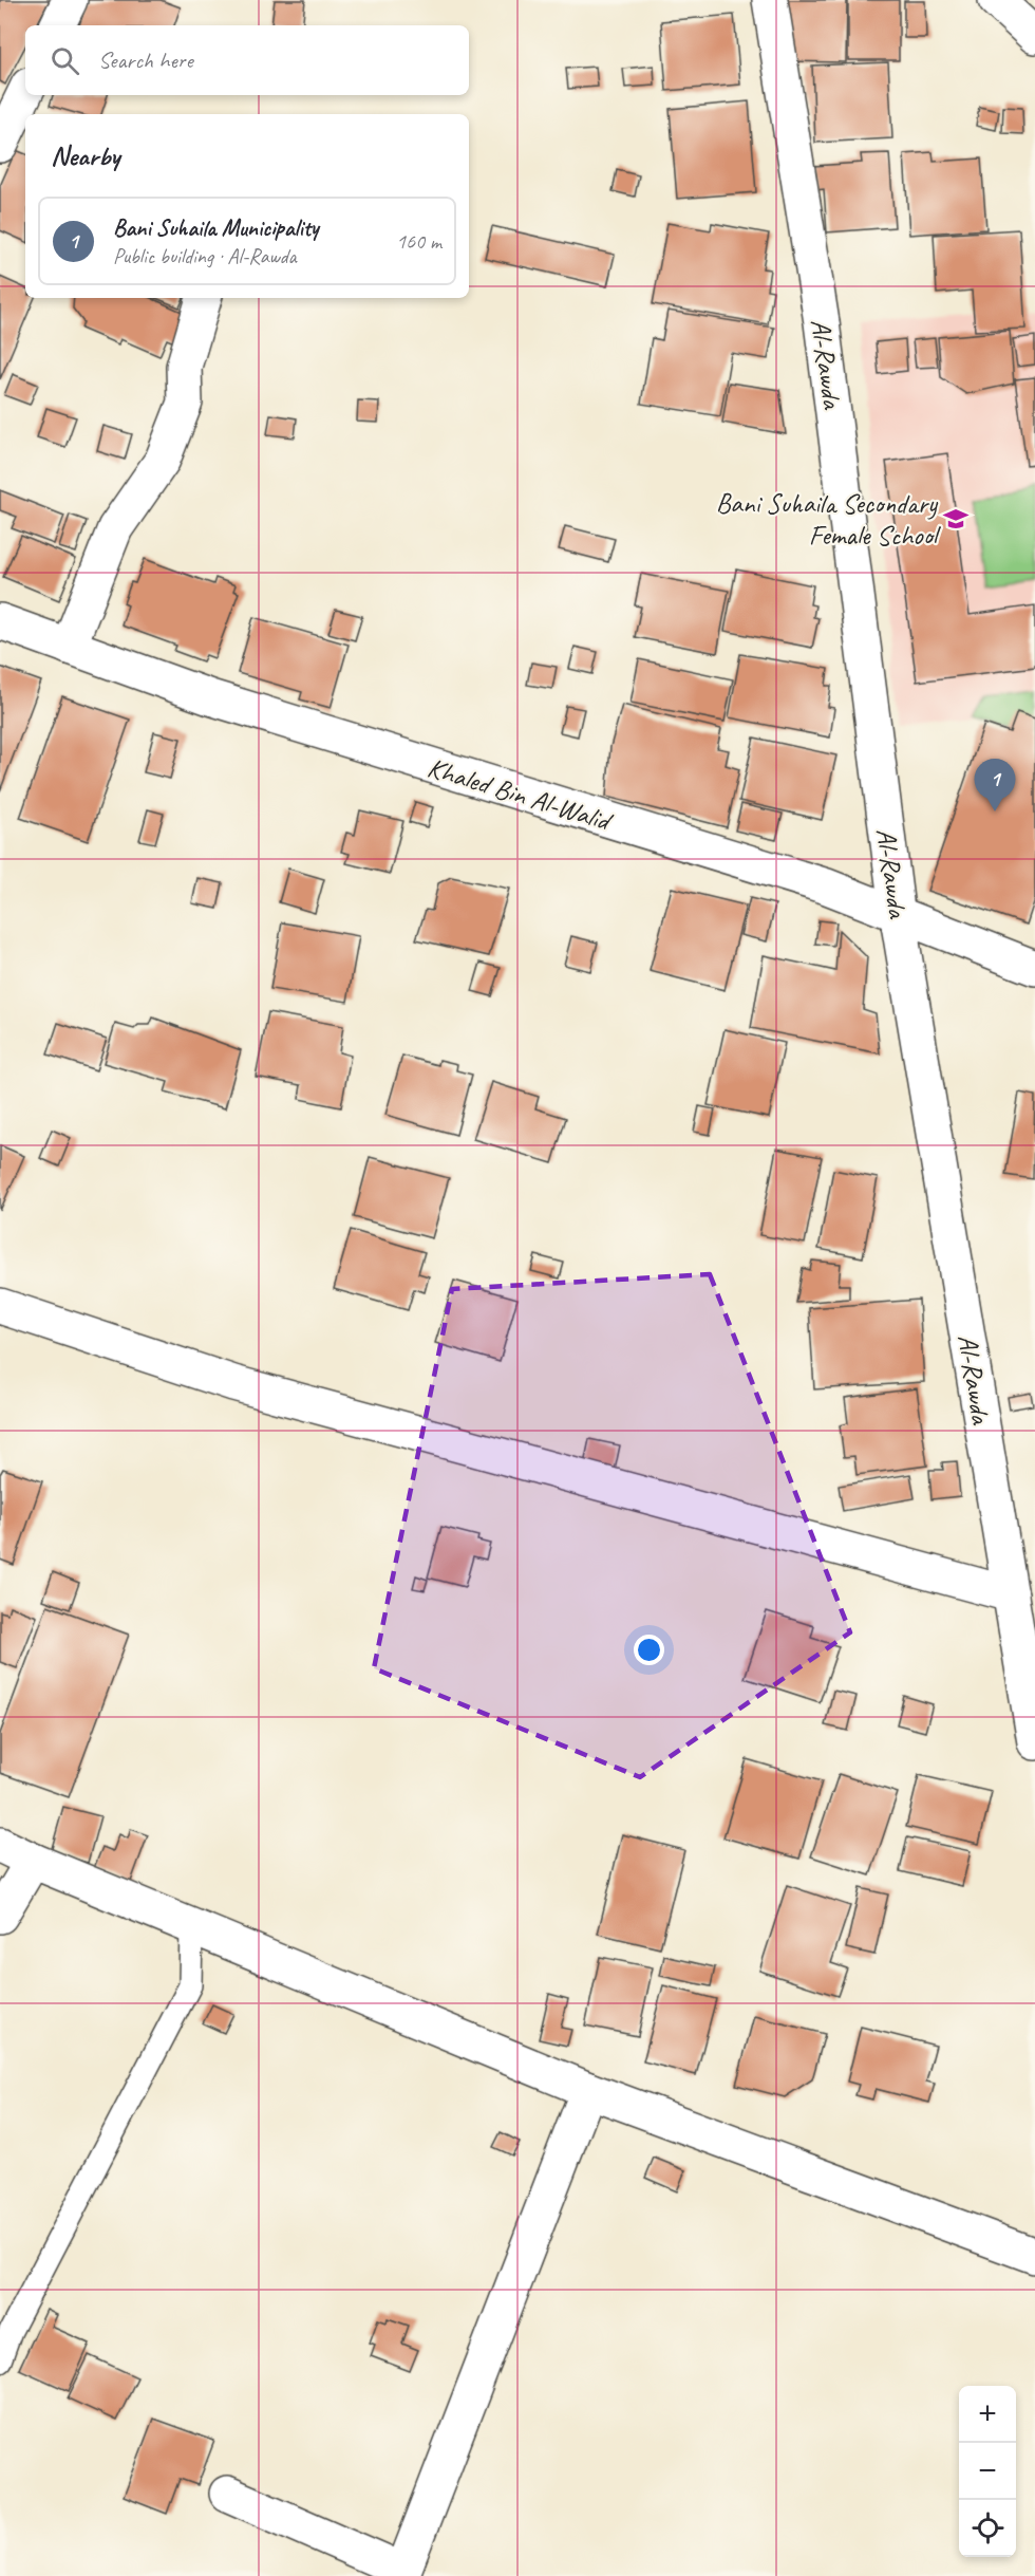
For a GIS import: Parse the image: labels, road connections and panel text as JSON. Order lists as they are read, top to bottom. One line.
{"streets":{"street":["Al-Rawda","Khaled Bin Al-Walid"]},"crossings":[["Al-Rawda","Khaled Bin Al-Walid"]],"places":{"school or university":["Bani Suhaila Secondary Female School"]},"page":{"search":"Search here","heading":"Nearby","list":[{"mark":"1","name":"Bani Suhaila Municipality","note":"Public building · Al-Rawda","value":"160 m"}],"pins":"1","map_buttons":["+","−"]}}
